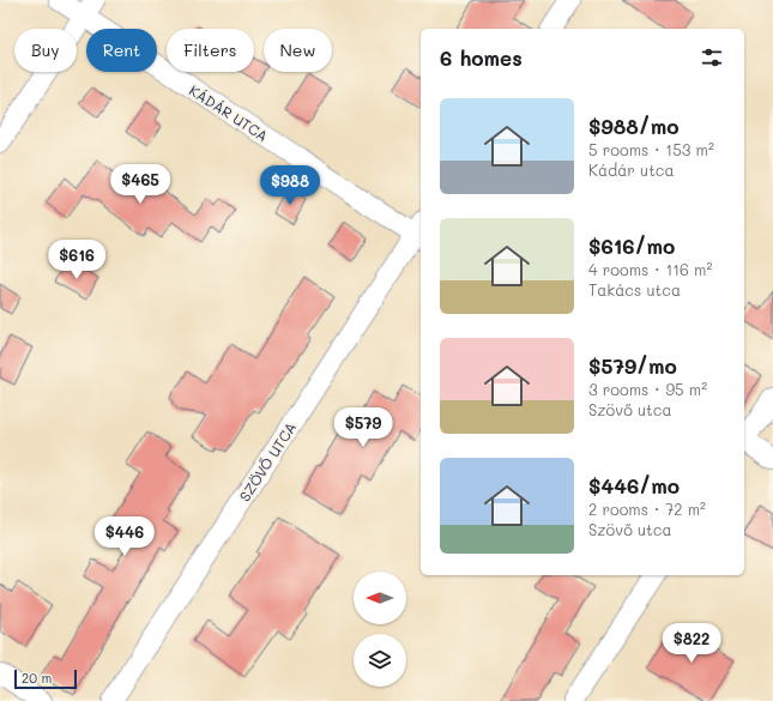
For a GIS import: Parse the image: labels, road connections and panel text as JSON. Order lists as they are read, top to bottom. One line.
{"streets":{"street":["KÁDÁR UTCA","SZÖVŐ UTCA"]},"crossings":[["KÁDÁR UTCA","SZÖVŐ UTCA"]],"scale_bar":"20 m","north":"left","page":{"chip":["Buy","Rent","Filters","New"],"heading":"6 homes","list":[{"name":"$988/mo","note":"5 rooms · 153 m² · Kádár utca"},{"name":"$616/mo","note":"4 rooms · 116 m² · Takács utca"},{"name":"$579/mo","note":"3 rooms · 95 m² · Szövő utca"},{"name":"$446/mo","note":"2 rooms · 72 m² · Szövő utca"}],"price":["$465","$988","$616","$579","$446","$822"],"scale":"20 m"}}
